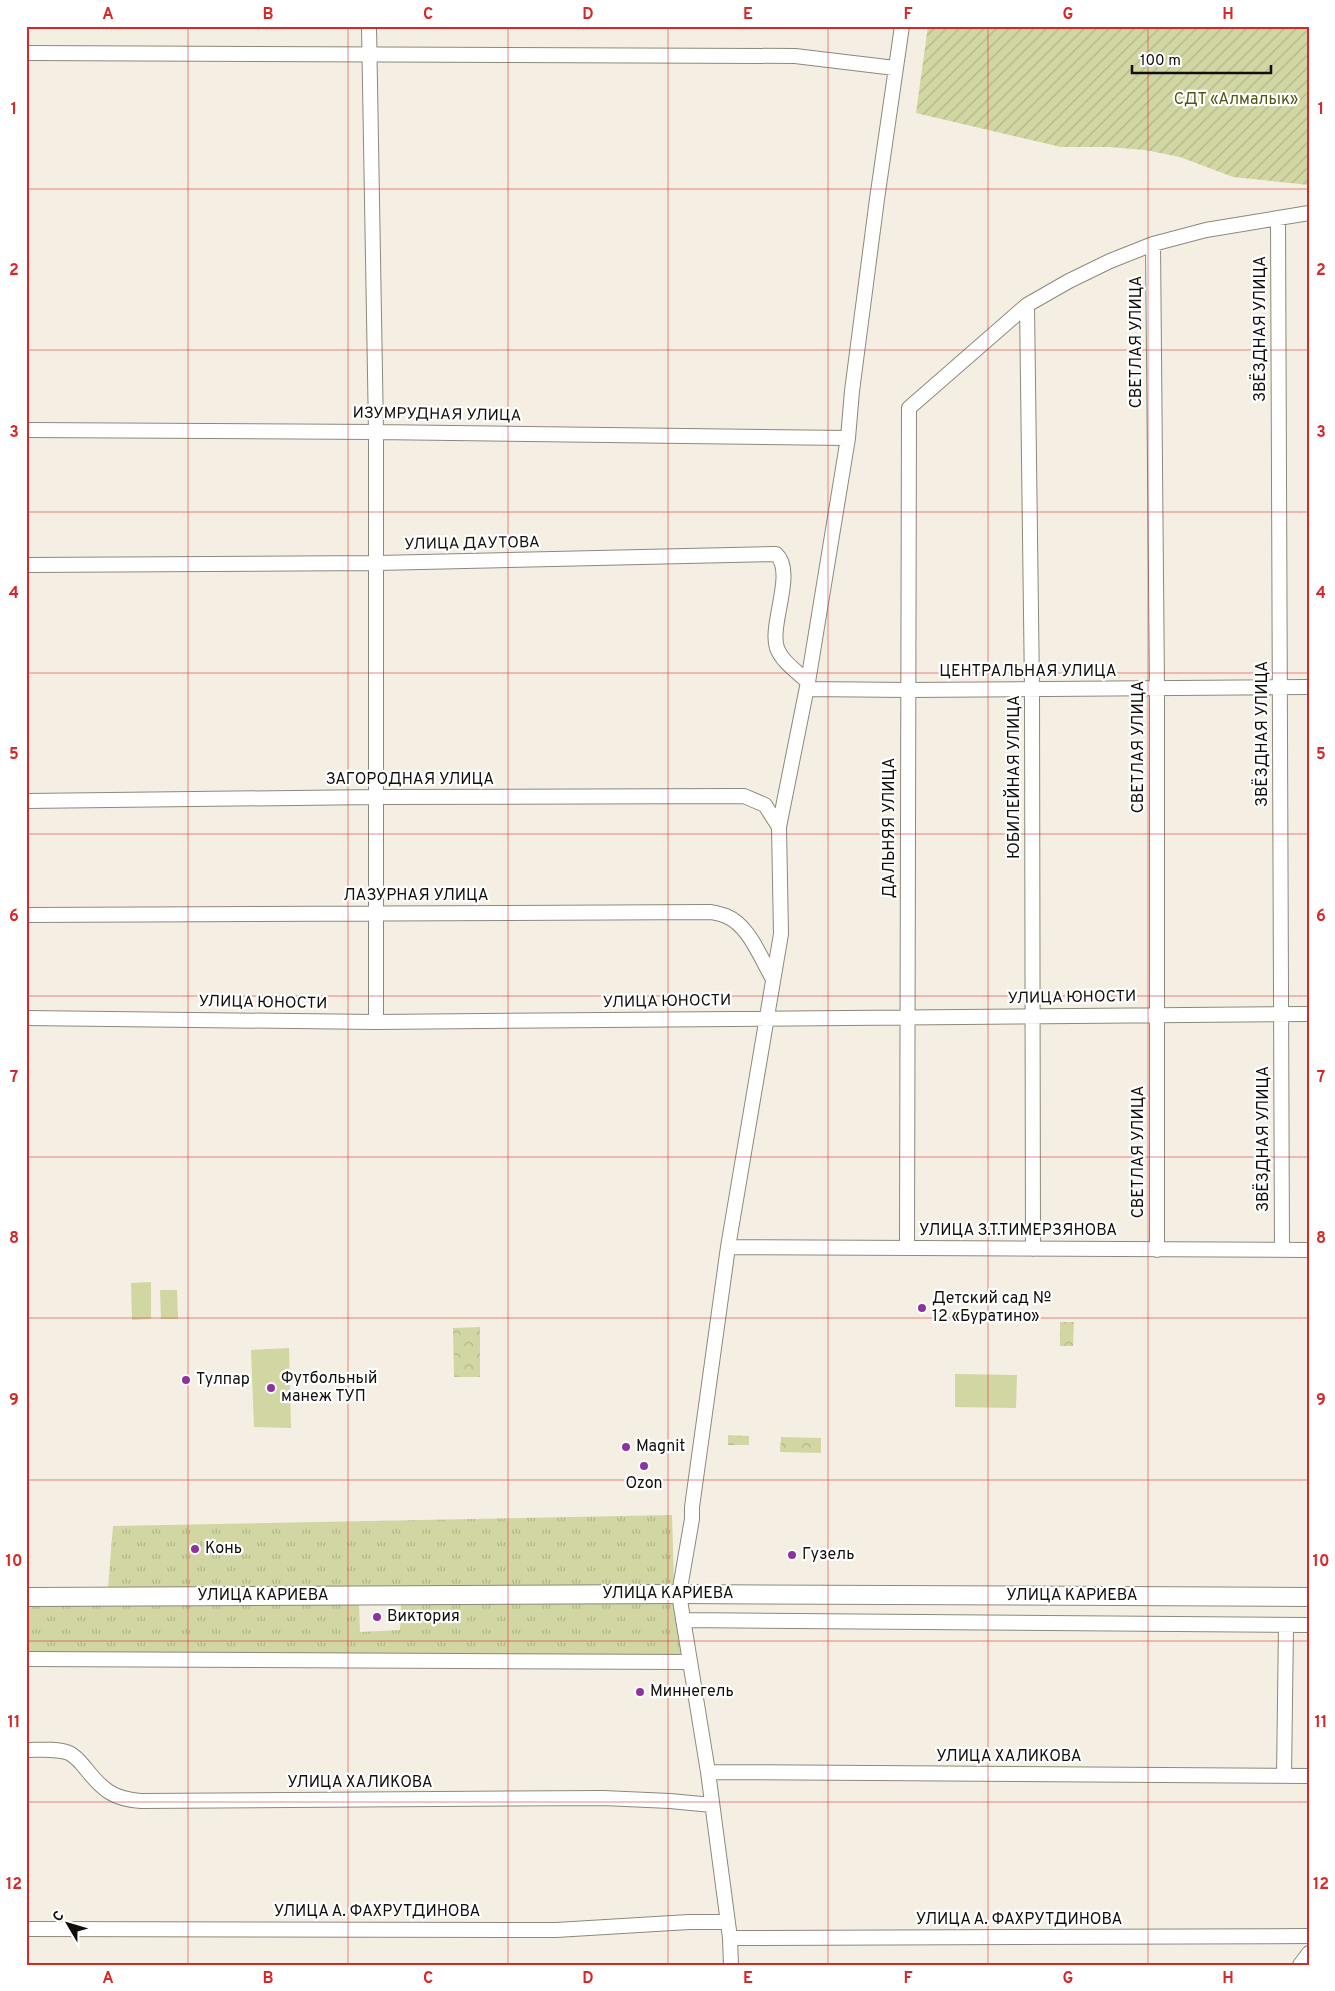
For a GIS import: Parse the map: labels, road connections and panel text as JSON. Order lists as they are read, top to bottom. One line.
{"streets":{"main road":["УЛИЦА КАРИЕВА"],"street":["ЗВЁЗДНАЯ УЛИЦА","СВЕТЛАЯ УЛИЦА","ИЗУМРУДНАЯ УЛИЦА","УЛИЦА ДАУТОВА","ЦЕНТРАЛЬНАЯ УЛИЦА","ЮБИЛЕЙНАЯ УЛИЦА","ЗАГОРОДНАЯ УЛИЦА","ДАЛЬНЯЯ УЛИЦА","ЛАЗУРНАЯ УЛИЦА","УЛИЦА ЮНОСТИ","УЛИЦА З.Т.ТИМЕРЗЯНОВА","УЛИЦА ХАЛИКОВА","УЛИЦА А. ФАХРУТДИНОВА"]},"crossings":[["ЗВЁЗДНАЯ УЛИЦА","ЦЕНТРАЛЬНАЯ УЛИЦА"],["ЗВЁЗДНАЯ УЛИЦА","УЛИЦА ЮНОСТИ"],["ЗВЁЗДНАЯ УЛИЦА","УЛИЦА З.Т.ТИМЕРЗЯНОВА"],["СВЕТЛАЯ УЛИЦА","ЦЕНТРАЛЬНАЯ УЛИЦА"],["СВЕТЛАЯ УЛИЦА","УЛИЦА ЮНОСТИ"],["СВЕТЛАЯ УЛИЦА","УЛИЦА З.Т.ТИМЕРЗЯНОВА"],["УЛИЦА ДАУТОВА","ЦЕНТРАЛЬНАЯ УЛИЦА"],["ЦЕНТРАЛЬНАЯ УЛИЦА","ЮБИЛЕЙНАЯ УЛИЦА"],["ЦЕНТРАЛЬНАЯ УЛИЦА","ДАЛЬНЯЯ УЛИЦА"],["ЮБИЛЕЙНАЯ УЛИЦА","ДАЛЬНЯЯ УЛИЦА"],["ЮБИЛЕЙНАЯ УЛИЦА","УЛИЦА ЮНОСТИ"],["ЮБИЛЕЙНАЯ УЛИЦА","УЛИЦА З.Т.ТИМЕРЗЯНОВА"],["ДАЛЬНЯЯ УЛИЦА","УЛИЦА ЮНОСТИ"],["ДАЛЬНЯЯ УЛИЦА","УЛИЦА З.Т.ТИМЕРЗЯНОВА"]],"parks":["СДТ «Алмалык»"],"places":["Детский сад № 12 «Буратино»","Тулпар","Футбольный манеж ТУП","Magnit","Ozon","Конь","Гузель","Виктория","Миннегель"],"scale_bar":"100 m","north":"top left","grid":{"columns":["A","B","C","D","E","F","G","H"],"rows":["1","2","3","4","5","6","7","8","9","10","11","12"]}}
